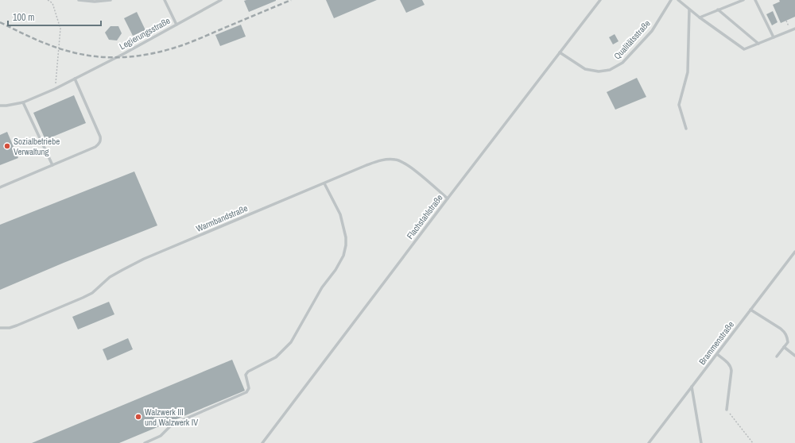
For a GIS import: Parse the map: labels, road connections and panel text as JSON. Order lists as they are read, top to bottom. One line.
{"streets":{"lane":["Legierungsstraße","Qualitätsstraße","Flachstahlstraße","Warmbandstraße","Brammenstraße"]},"crossings":[["Qualitätsstraße","Flachstahlstraße"],["Flachstahlstraße","Warmbandstraße"]],"places":["Sozialbetriebe Verwaltung","Walzwerk III und Walzwerk IV"],"scale_bar":"100 m"}
